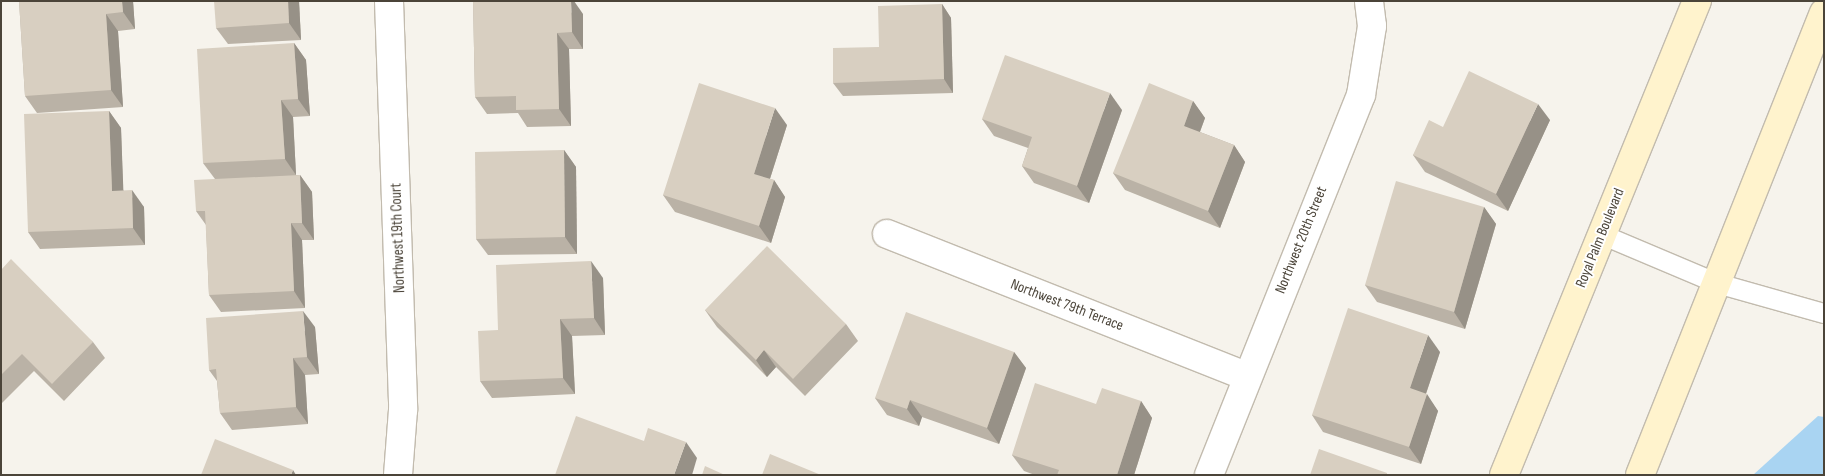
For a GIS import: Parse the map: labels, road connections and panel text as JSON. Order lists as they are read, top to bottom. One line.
{"streets":{"main road":["Royal Palm Boulevard"],"street":["Northwest 19th Court","Northwest 20th Street","Northwest 79th Terrace"]},"crossings":[["Northwest 20th Street","Northwest 79th Terrace"]]}
